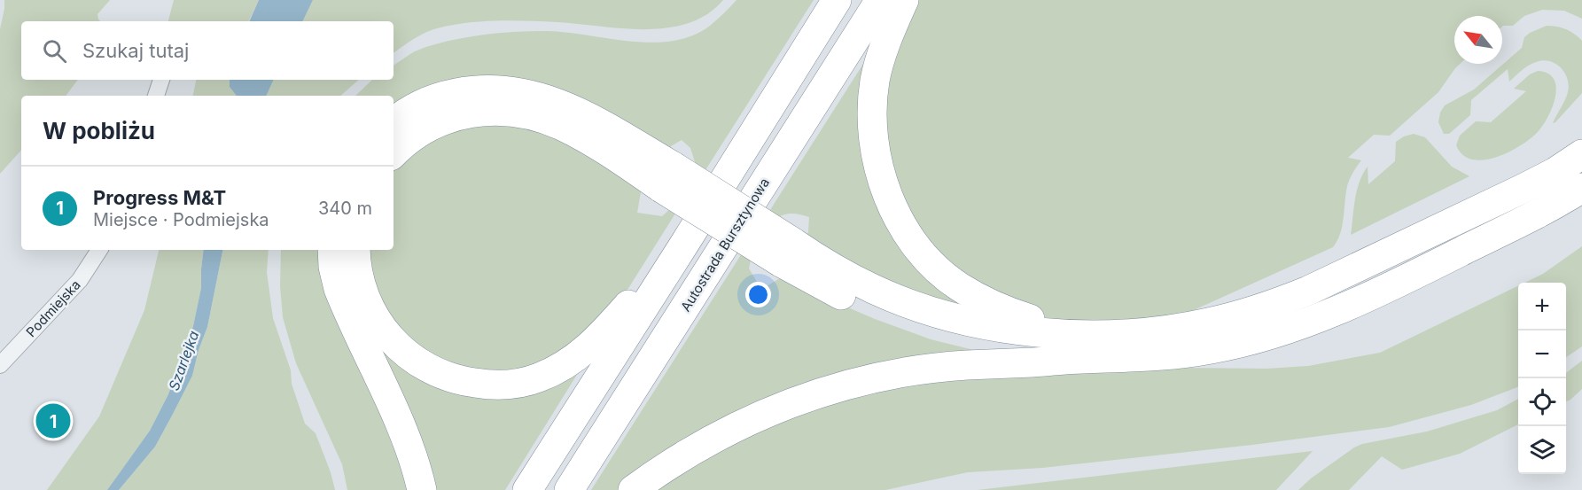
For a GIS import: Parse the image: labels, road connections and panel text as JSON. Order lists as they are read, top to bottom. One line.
{"streets":{"highway":["Autostrada Bursztynowa"],"street":["Podmiejska"]},"water":["Szarlejka"],"north":"top left","page":{"search":"Szukaj tutaj","heading":"W pobliżu","list":[{"mark":"1","name":"Progress M&T","note":"Miejsce · Podmiejska","value":"340 m"}],"map_buttons":["+","−"],"pins":"1"}}
